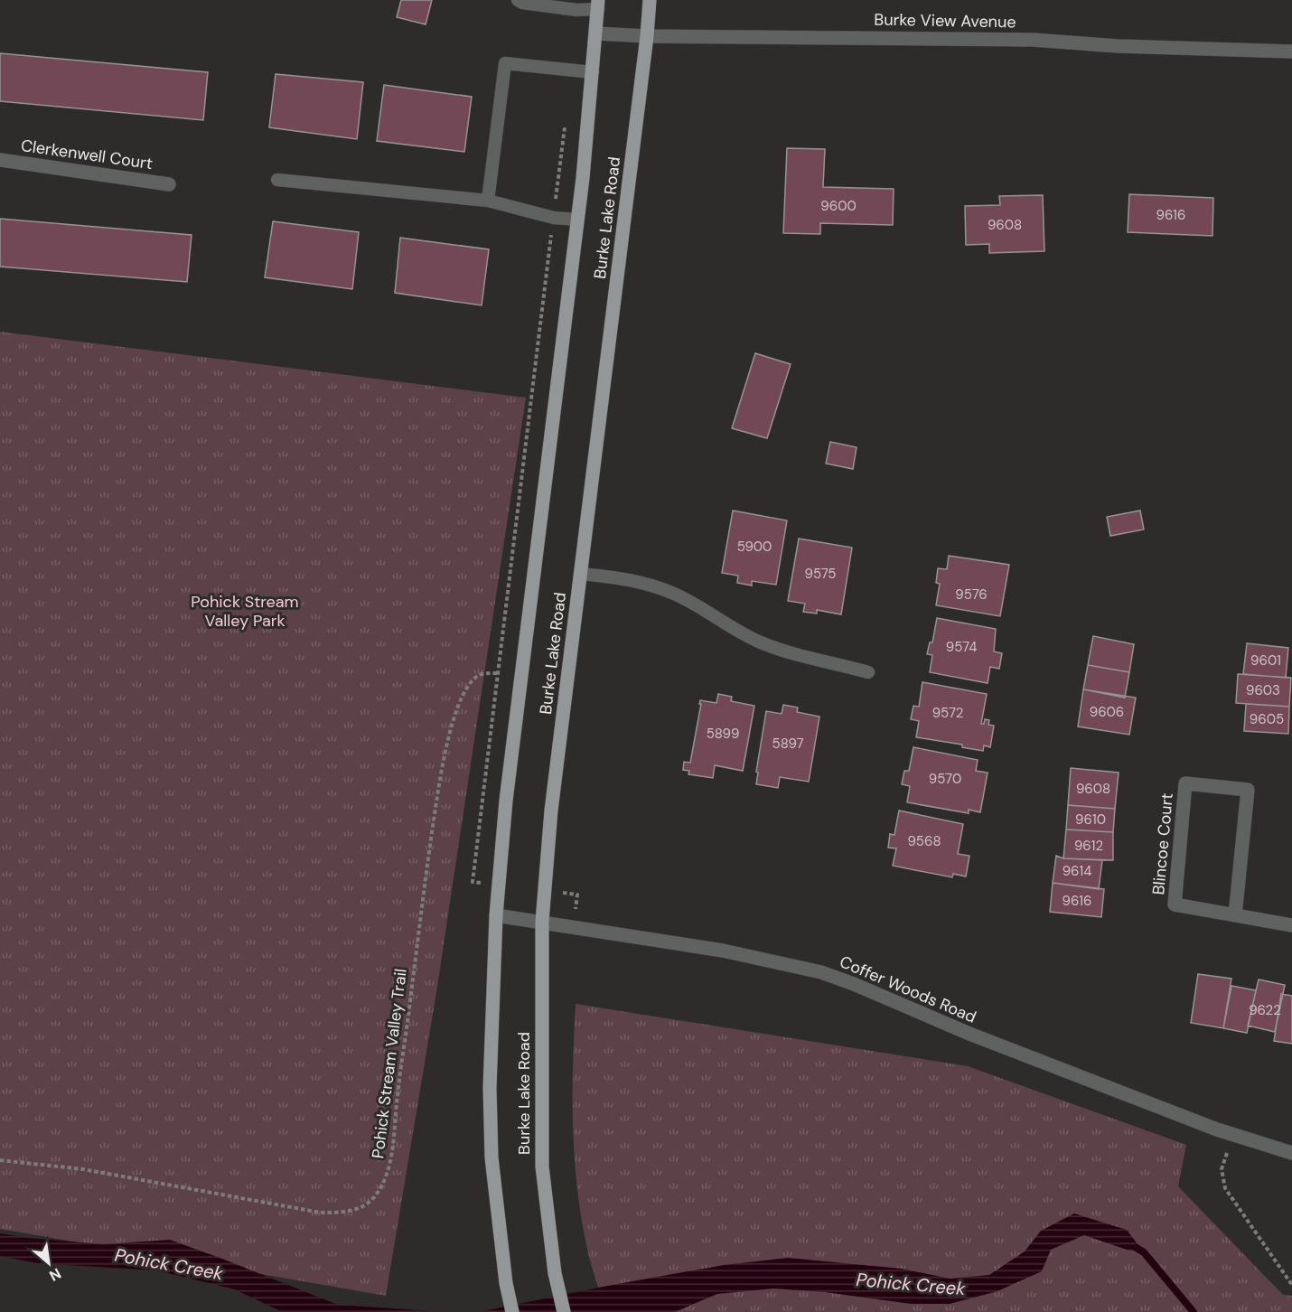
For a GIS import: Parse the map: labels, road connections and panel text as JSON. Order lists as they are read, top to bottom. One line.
{"streets":{"main road":["Burke Lake Road"],"street":["Burke View Avenue","Clerkenwell Court","Blincoe Court","Coffer Woods Road"],"path":["Pohick Stream Valley Trail"]},"crossings":[["Burke View Avenue","Burke Lake Road"],["Burke Lake Road","Coffer Woods Road"]],"water":["Pohick Creek"],"parks":["Pohick Stream Valley Park"],"house_numbers":["9600","9616","9608","5900","9575","9576","9574","9601","9603","9606","9572","9605","5899","5897","9570","9608","9610","9568","9612","9614","9616","9622"],"north":"bottom right"}
